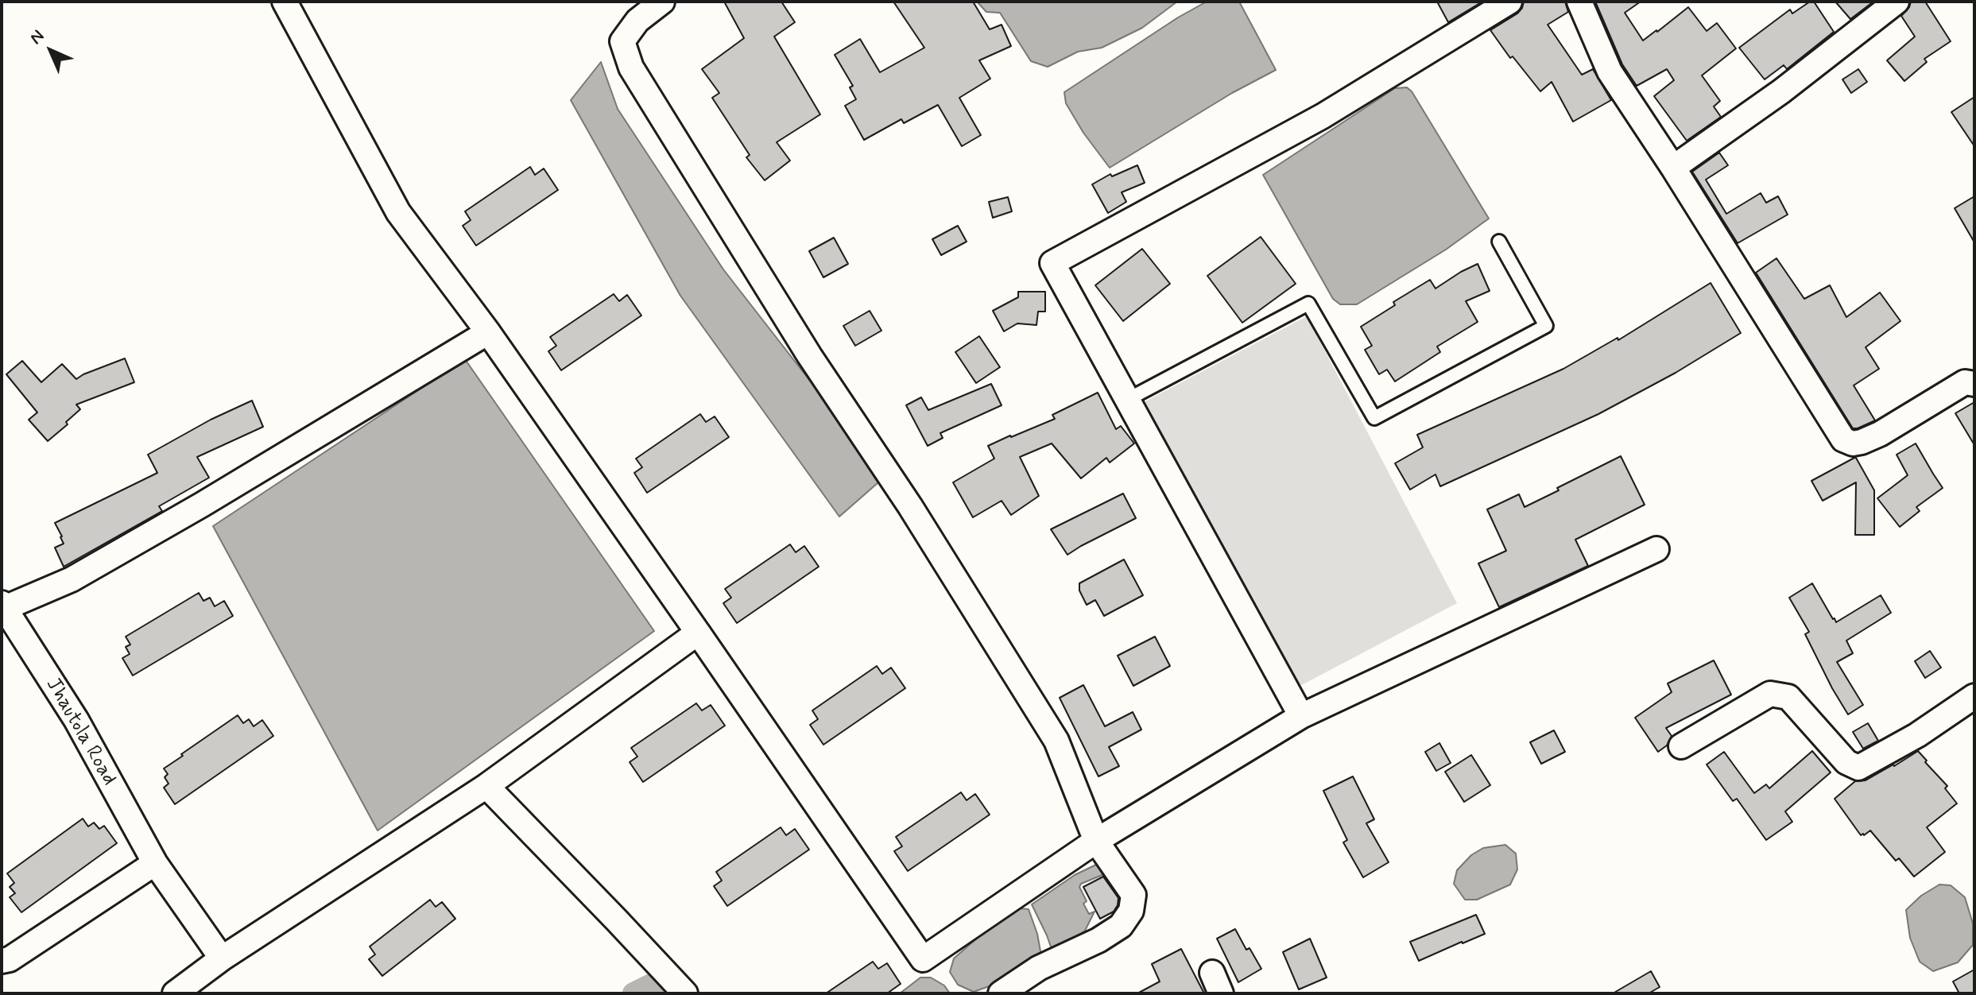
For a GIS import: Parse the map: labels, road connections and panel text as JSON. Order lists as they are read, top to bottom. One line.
{"streets":{"street":["Jhautola Road"]},"north":"top left"}
